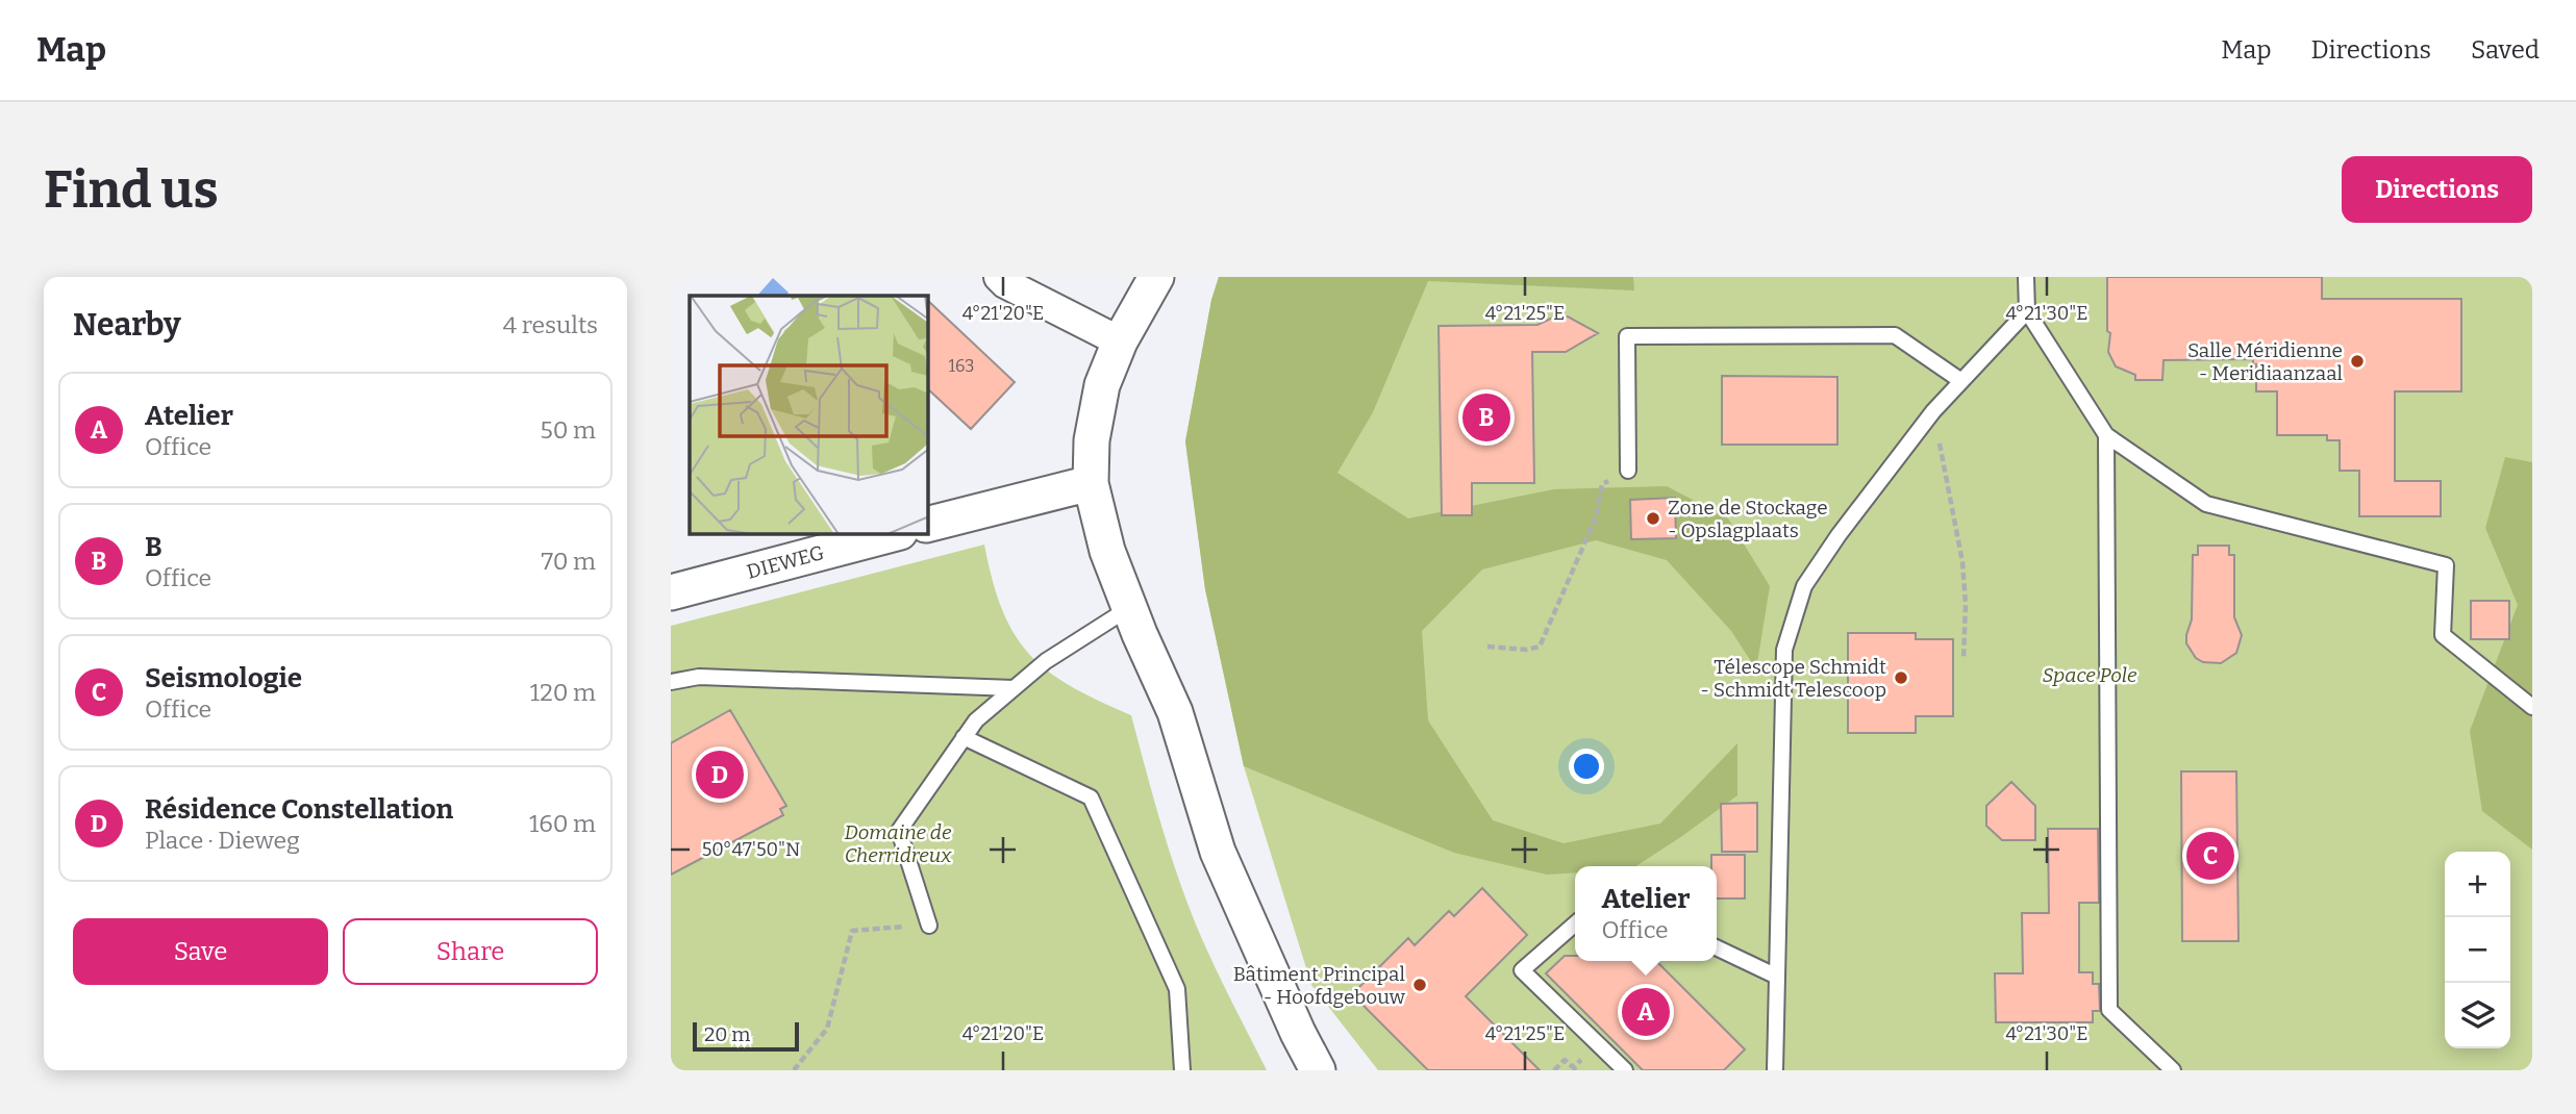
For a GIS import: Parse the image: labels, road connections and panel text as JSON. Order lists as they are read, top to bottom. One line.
{"streets":{"street":["DIEWEG"]},"parks":["Space Pole","Domaine de Cherridreux"],"places":["Salle Méridienne - Meridiaanzaal","Zone de Stockage - Opslagplaats","Télescope Schmidt - Schmidt Telescoop","Bâtiment Principal - Hoofdgebouw"],"house_numbers":["163"],"scale_bar":"20 m","page":{"header":"Map","nav":["Map","Directions","Saved"],"buttons":["Directions",["Save","Share"]],"title":"Find us","heading":["Nearby","4 results"],"list":[{"mark":"A","name":"Atelier","note":"Office","value":"50 m"},{"mark":"B","name":"B","note":"Office","value":"70 m"},{"mark":"C","name":"Seismologie","note":"Office","value":"120 m"},{"mark":"D","name":"Résidence Constellation","note":"Place · Dieweg","value":"160 m"}],"pins":["B","D","C","A"],"map_buttons":["+","−"],"popup":["Atelier","Office"],"scale":"20 m"},"coordinates":["4°21'20\"E","4°21'25\"E","4°21'30\"E","50°47'50\"N"]}
